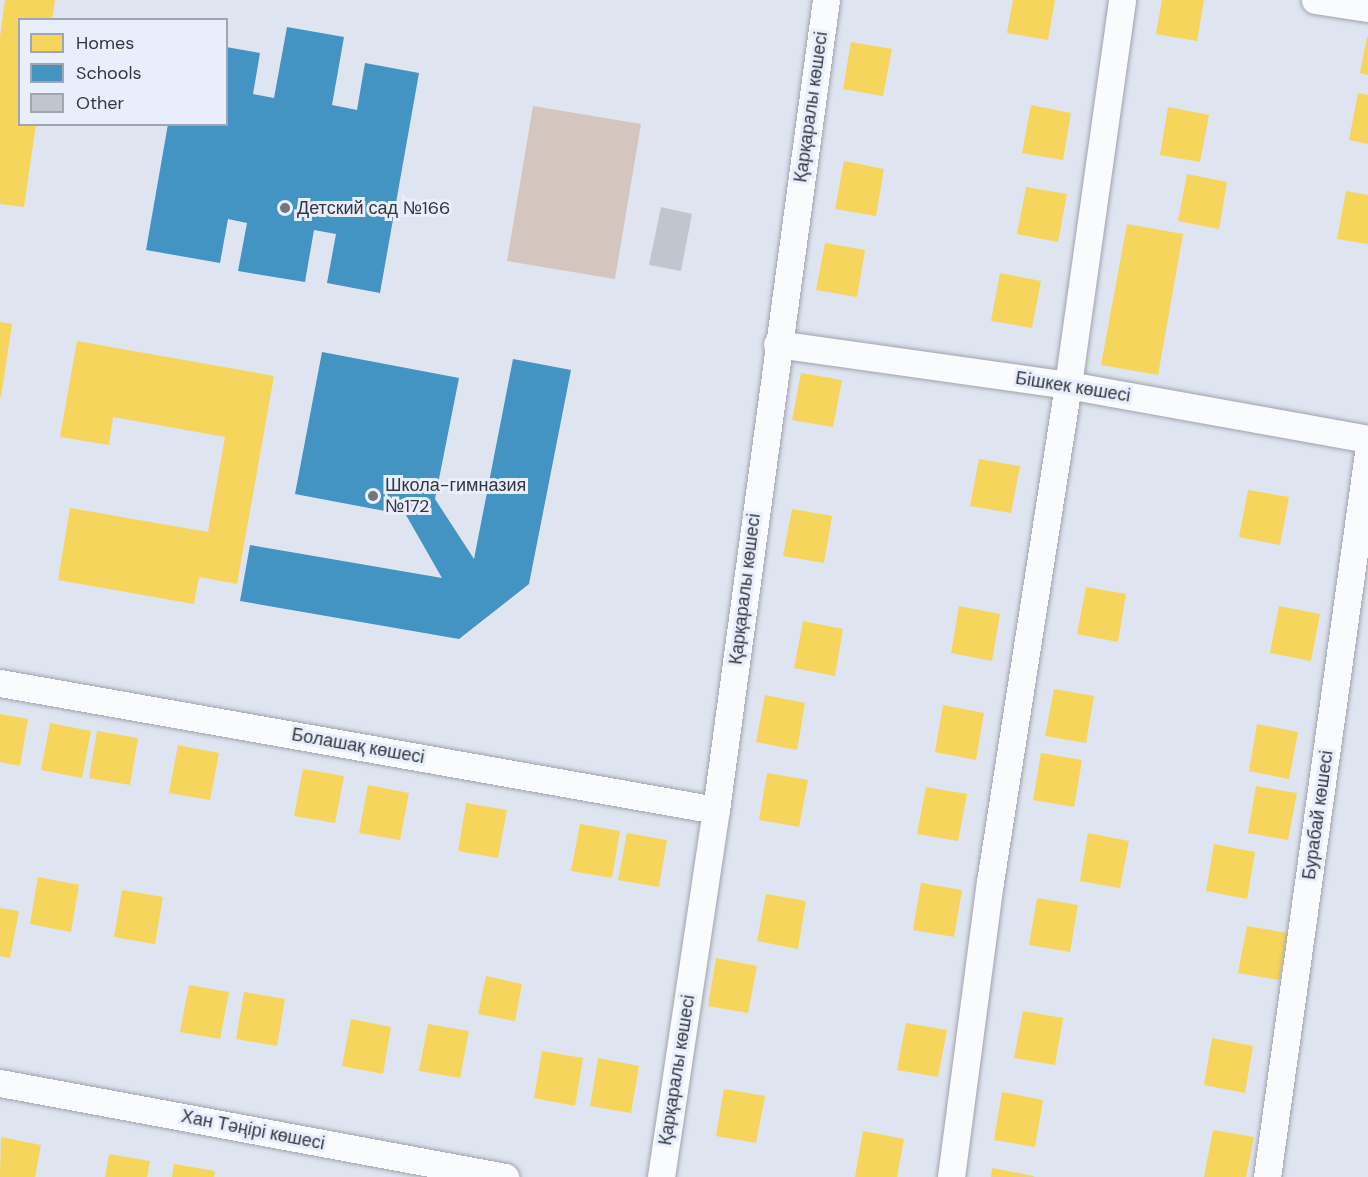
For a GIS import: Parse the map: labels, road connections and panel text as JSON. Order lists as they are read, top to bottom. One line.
{"streets":{"street":["Қарқаралы көшесі","Бішкек көшесі","Болашақ көшесі","Бурабай көшесі","Хан Тәңірі көшесі"]},"crossings":[["Қарқаралы көшесі","Бішкек көшесі"],["Қарқаралы көшесі","Болашақ көшесі"]],"places":["Детский сад №166","Школа-гимназия №172"],"legend":["Homes","Schools","Other"]}
